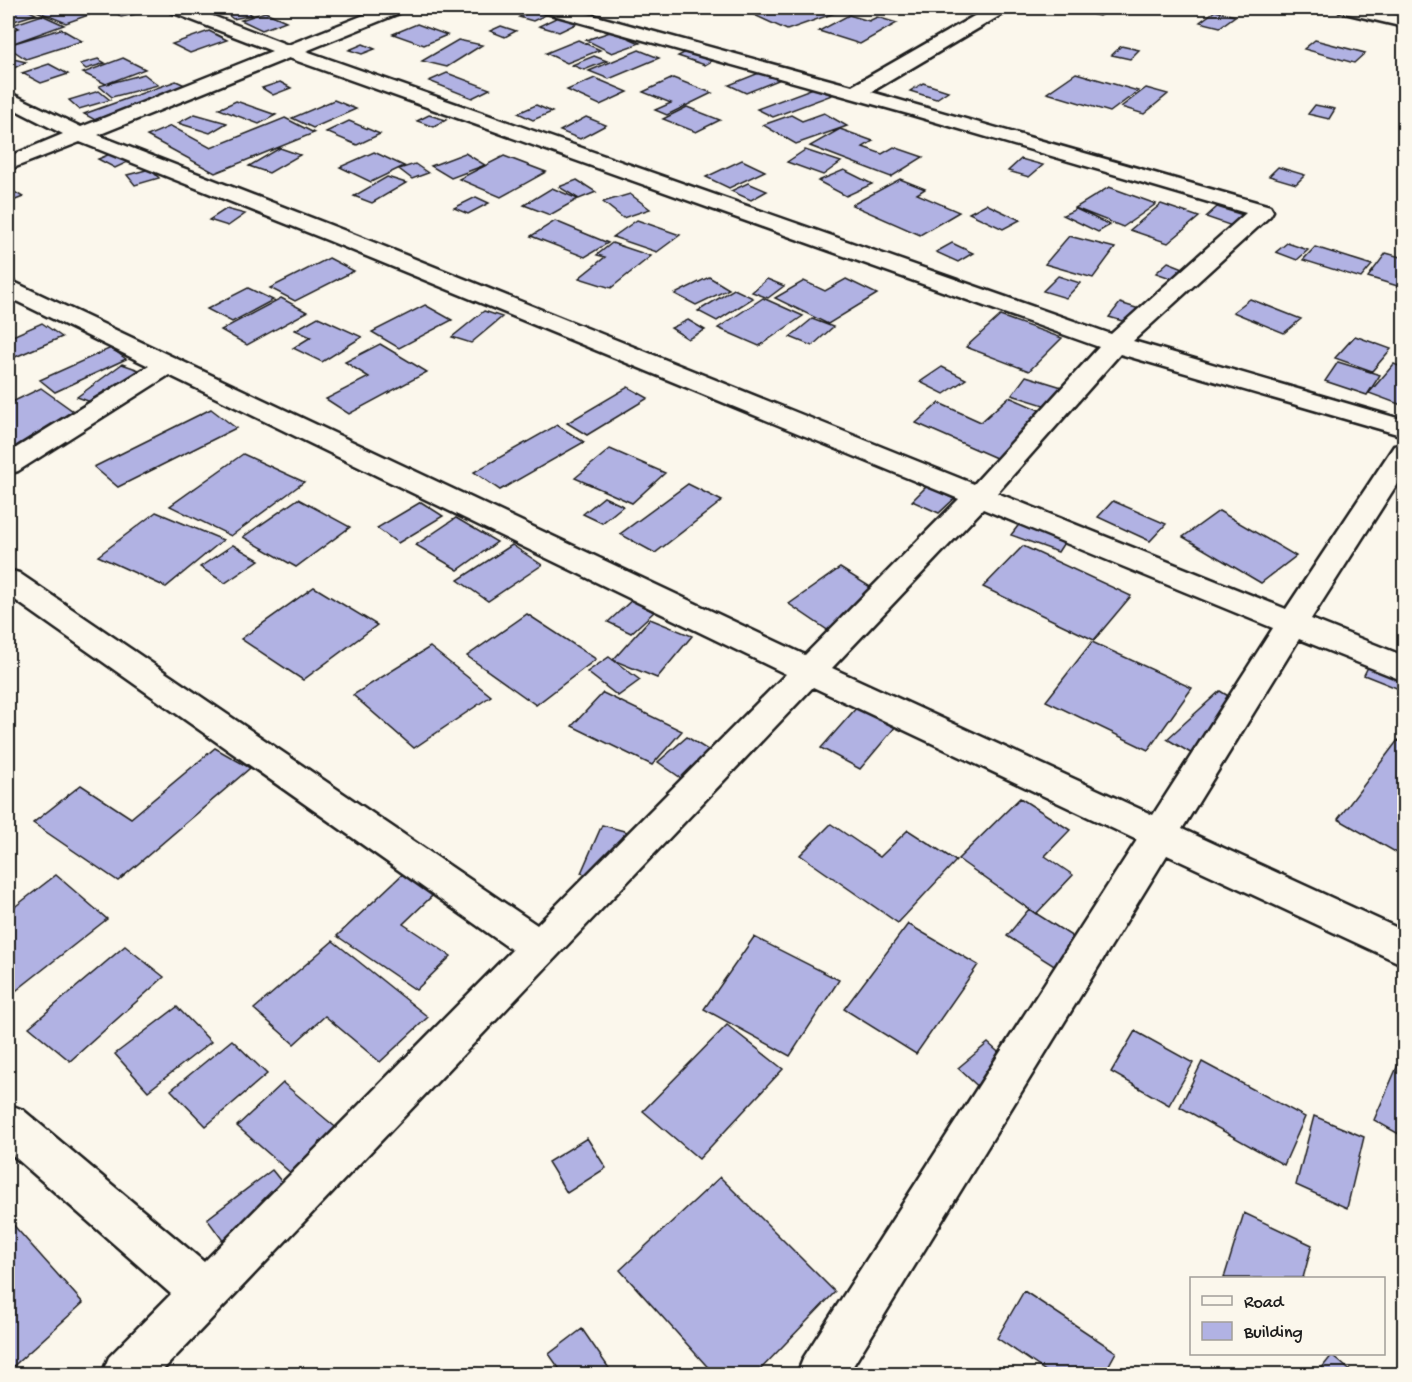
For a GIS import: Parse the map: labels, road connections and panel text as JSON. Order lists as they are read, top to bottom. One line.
{"legend":["Road","Building"]}
